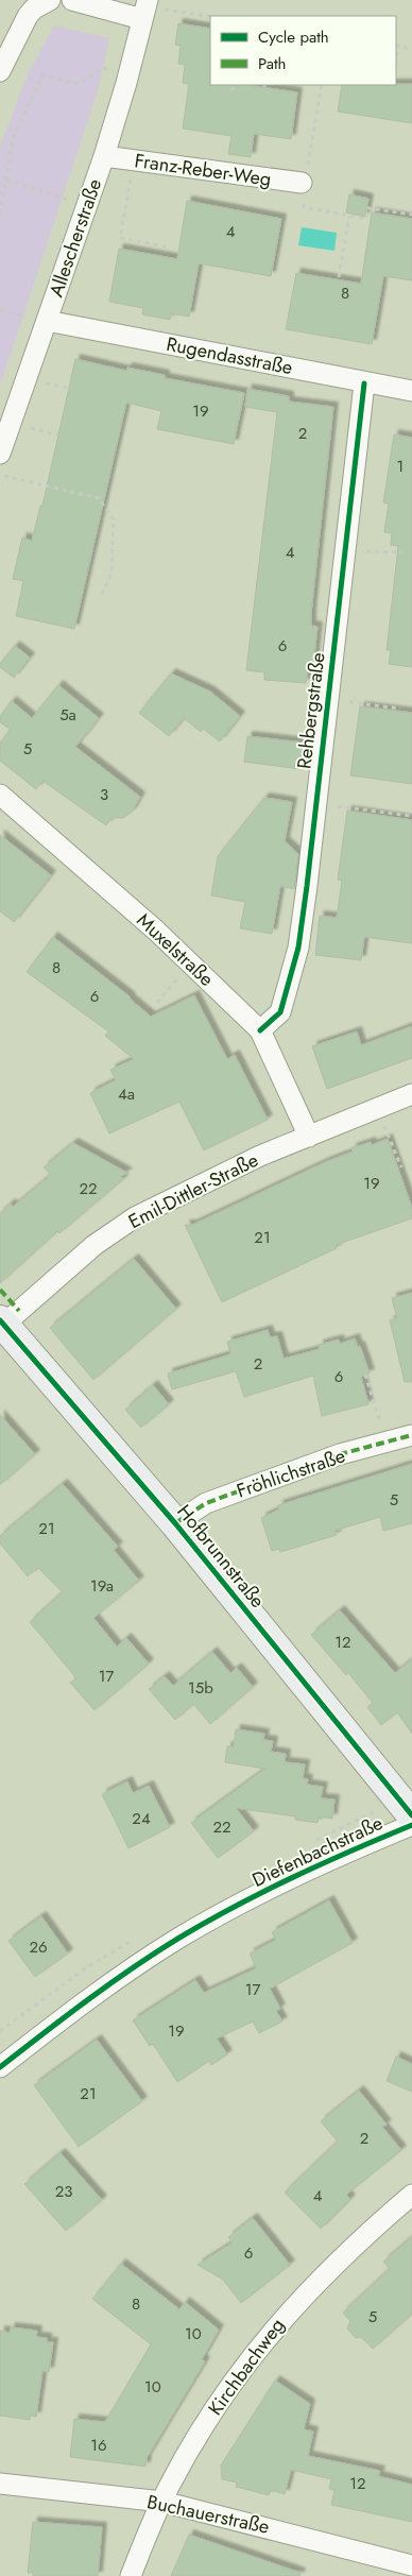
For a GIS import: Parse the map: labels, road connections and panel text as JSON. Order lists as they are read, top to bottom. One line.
{"streets":{"street":["Franz-Reber-Weg","Allescherstraße","Rugendasstraße","Rehbergstraße","Muxelstraße","Emil-Dittler-Straße","Fröhlichstraße","Hofbrunnstraße","Diefenbachstraße","Kirchbachweg","Buchauerstraße"]},"crossings":[["Franz-Reber-Weg","Allescherstraße"],["Allescherstraße","Rugendasstraße"],["Rugendasstraße","Rehbergstraße"],["Rehbergstraße","Muxelstraße"],["Muxelstraße","Emil-Dittler-Straße"],["Emil-Dittler-Straße","Hofbrunnstraße"],["Fröhlichstraße","Hofbrunnstraße"],["Kirchbachweg","Buchauerstraße"]],"house_numbers":["4","8","19","2","1","4","6","5a","5","3","8","6","4a","19","22","21","2","6","5","21","19a","12","17","15b","24","22","26","17","19","21","2","23","4","6","8","5","10","10","16","12"],"legend":["Cycle path","Path"]}
